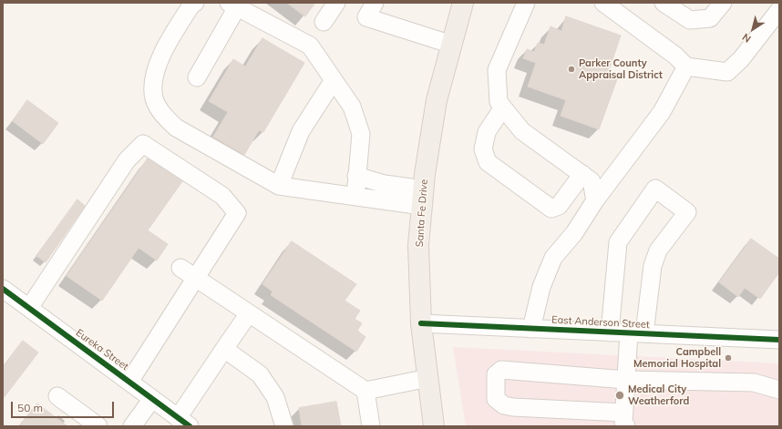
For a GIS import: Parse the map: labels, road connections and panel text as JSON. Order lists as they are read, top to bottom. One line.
{"streets":{"main road":["Santa Fe Drive"],"street":["East Anderson Street","Eureka Street"]},"crossings":[["Santa Fe Drive","East Anderson Street"]],"places":["Parker County Appraisal District","Campbell Memorial Hospital","Medical City Weatherford"],"scale_bar":"50 m","north":"bottom left"}
